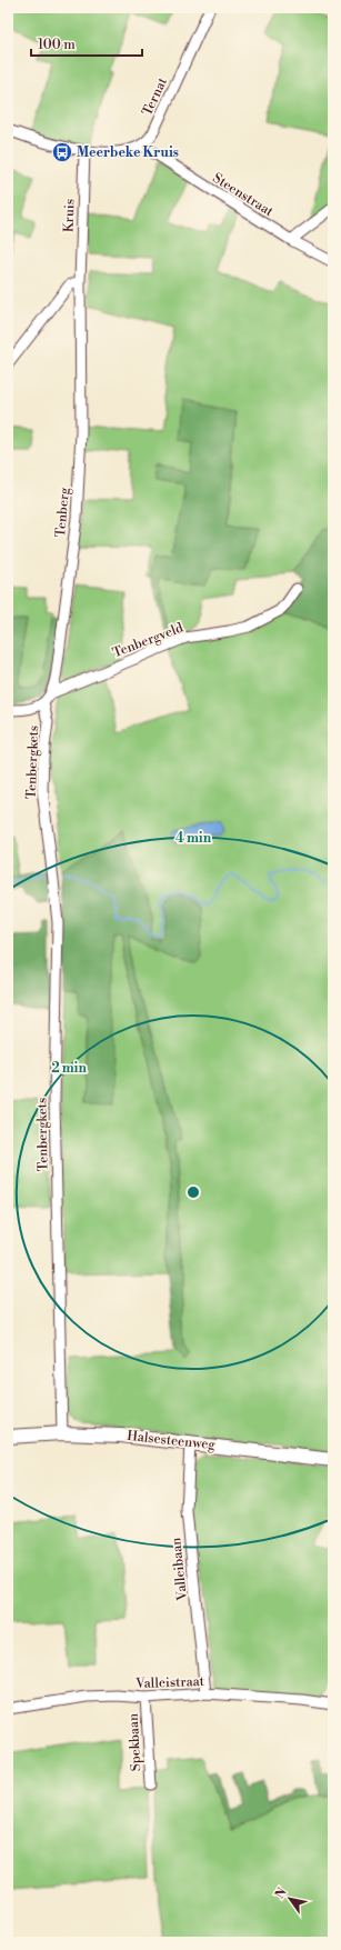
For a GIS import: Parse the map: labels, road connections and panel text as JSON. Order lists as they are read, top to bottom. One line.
{"streets":{"main road":["Halsesteenweg"],"street":["Ternat","Steenstraat","Kruis","Tenberg","Tenbergveld","Tenbergkets","Valleibaan","Valleistraat","Spekbaan"]},"crossings":[["Ternat","Steenstraat"],["Kruis","Tenberg"],["Tenberg","Tenbergveld"],["Tenberg","Tenbergkets"],["Tenbergkets","Halsesteenweg"],["Halsesteenweg","Valleibaan"],["Valleibaan","Valleistraat"],["Valleistraat","Spekbaan"]],"places":{"bus stop":["Meerbeke Kruis"]},"scale_bar":"100 m","north":"top left","rings":["4 min","2 min"]}
